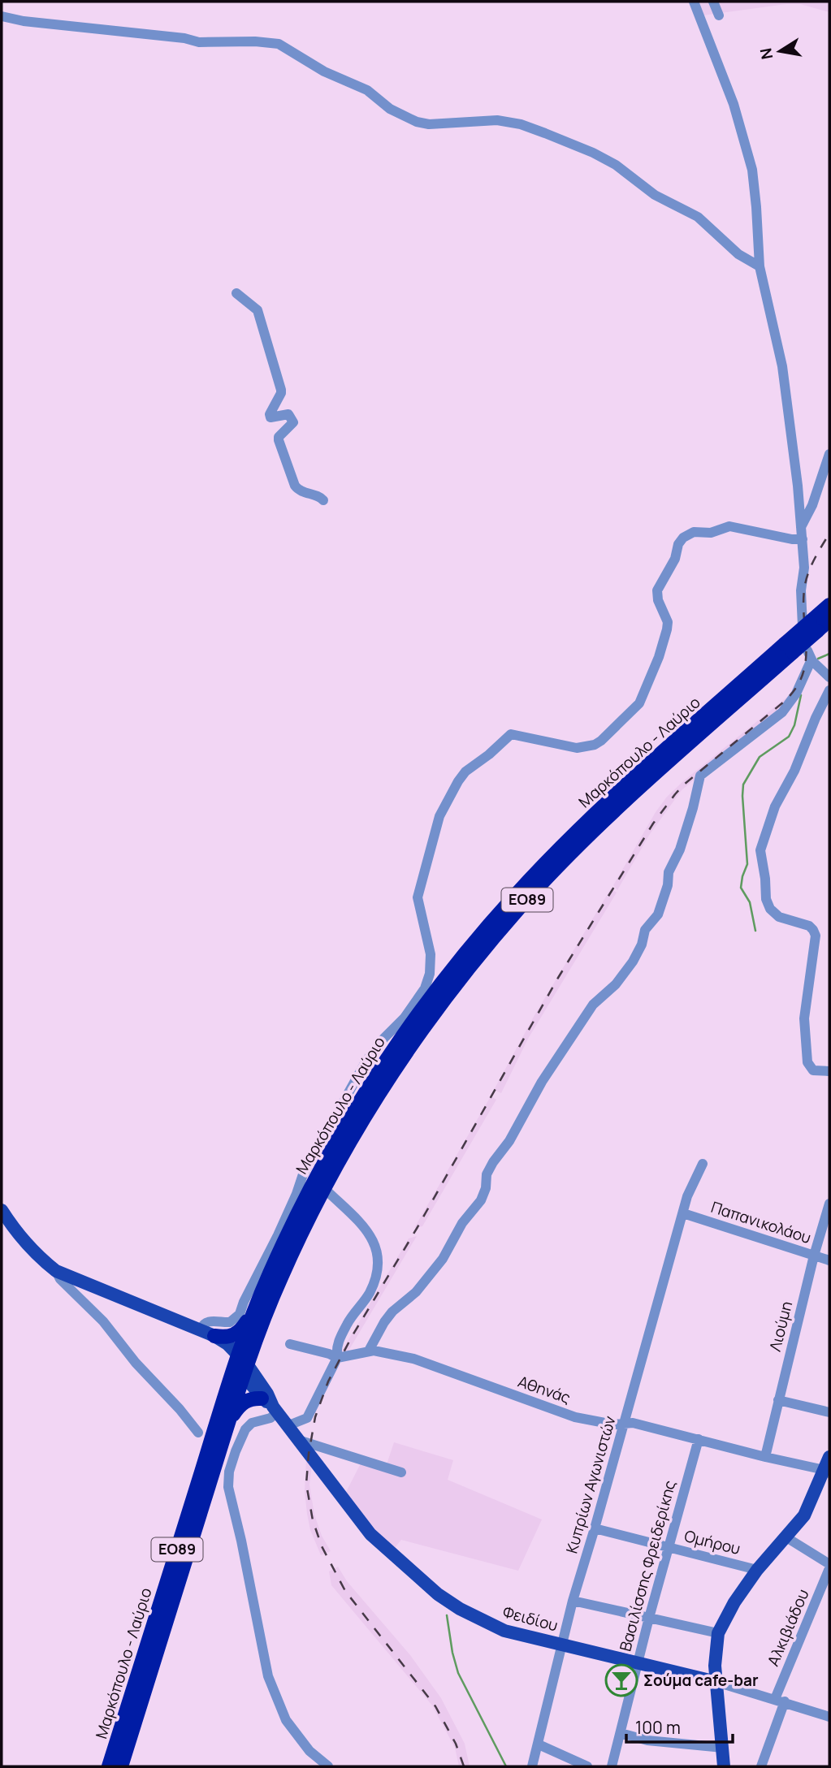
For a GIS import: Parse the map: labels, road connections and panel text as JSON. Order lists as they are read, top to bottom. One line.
{"streets":{"highway":["Μαρκόπουλο - Λαύριο","ΕΟ89"],"main road":["Φειδίου"],"street":["Παπανικολάου","Λιούμη","Αθηνάς","Κυπρίων Αγωνιστών","Ομήρου","Βασιλίσσης Φρειδερίκης","Αλκιβιάδου"]},"crossings":[["Μαρκόπουλο - Λαύριο","Φειδίου"],["Παπανικολάου","Λιούμη"],["Παπανικολάου","Κυπρίων Αγωνιστών"],["Λιούμη","Αθηνάς"],["Αθηνάς","Κυπρίων Αγωνιστών"],["Αθηνάς","Βασιλίσσης Φρειδερίκης"],["Κυπρίων Αγωνιστών","Ομήρου"],["Κυπρίων Αγωνιστών","Φειδίου"],["Ομήρου","Βασιλίσσης Φρειδερίκης"],["Βασιλίσσης Φρειδερίκης","Φειδίου"],["Φειδίου","Αλκιβιάδου"]],"places":{"bar":["Σούμα cafe-bar"]},"scale_bar":"100 m","north":"left"}
